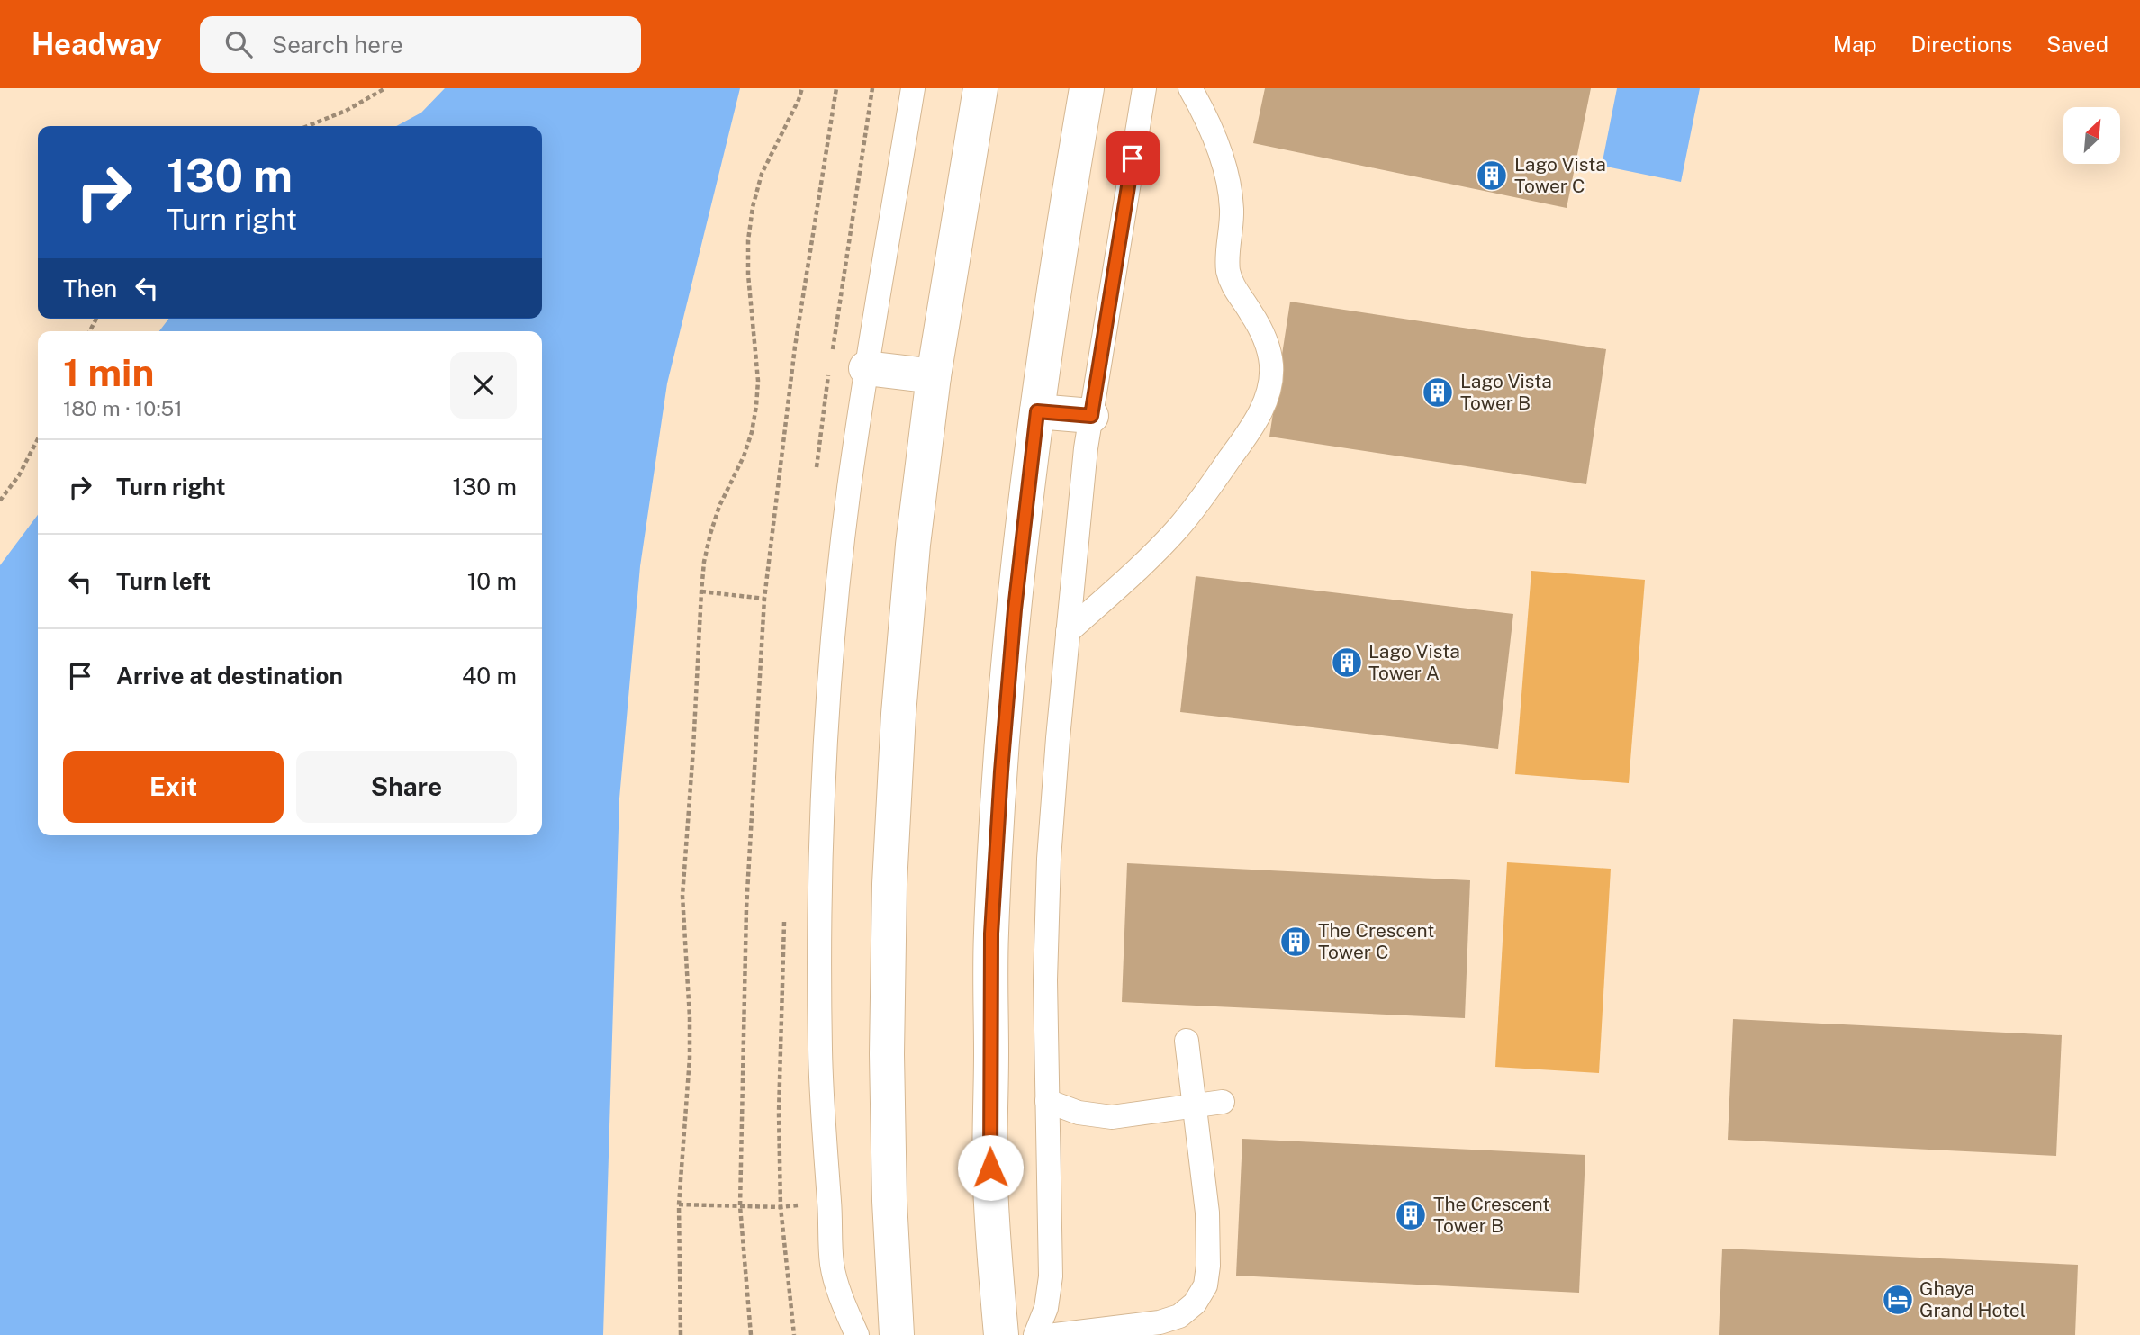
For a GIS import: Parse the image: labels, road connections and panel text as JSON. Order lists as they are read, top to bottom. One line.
{"places":{"building":["Lago Vista Tower C","Lago Vista Tower B","Lago Vista Tower A","The Crescent Tower C","The Crescent Tower B"],"hotel":["Ghaya Grand Hotel"]},"north":"top right","page":{"header":"Headway","search":"Search here","nav":["Map","Directions","Saved"],"turn":["130 m","Turn right"],"then":"Then","heading":["1 min","180 m · 10:51"],"list":[{"name":"Turn right","value":"130 m"},{"name":"Turn left","value":"10 m"},{"name":"Arrive at destination","value":"40 m"}],"buttons":["Exit","Share"]}}
